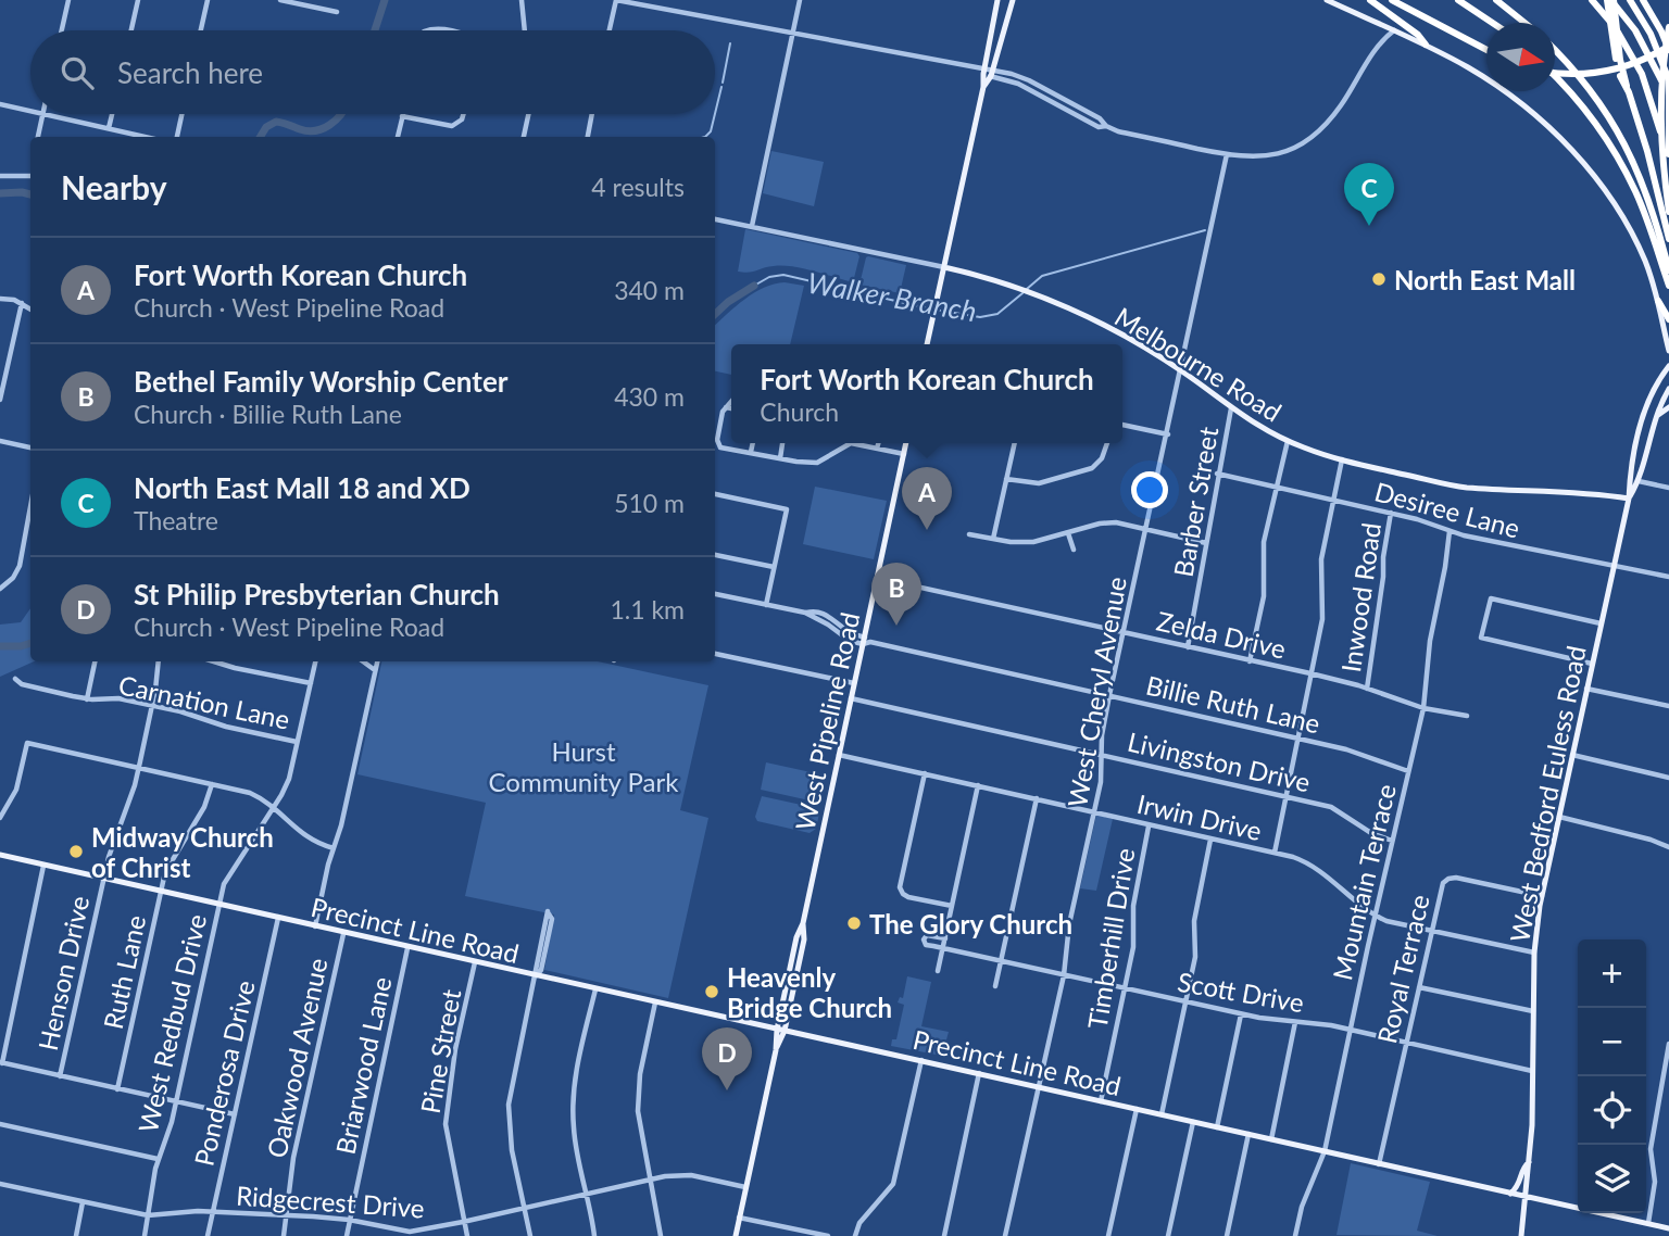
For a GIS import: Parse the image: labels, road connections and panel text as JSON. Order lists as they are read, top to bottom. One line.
{"streets":{"main road":["Melbourne Road","West Pipeline Road","West Bedford Euless Road","Precinct Line Road"],"street":["Barber Street","Desiree Lane","Inwood Road","Zelda Drive","West Cheryl Avenue","Carnation Lane","Billie Ruth Lane","Livingston Drive","Irwin Drive","Mountain Terrace","Timberhill Drive","Royal Terrace","Ruth Lane","Henson Drive","Scott Drive","West Redbud Drive","Pine Street","Oakwood Avenue","Briarwood Lane","Ponderosa Drive","Ridgecrest Drive"]},"crossings":[["Melbourne Road","Barber Street"],["Melbourne Road","West Cheryl Avenue"],["Melbourne Road","West Bedford Euless Road"],["Barber Street","Desiree Lane"],["Barber Street","Zelda Drive"],["Desiree Lane","Inwood Road"],["Desiree Lane","West Bedford Euless Road"],["Desiree Lane","Mountain Terrace"],["Inwood Road","Zelda Drive"],["Zelda Drive","West Cheryl Avenue"],["Zelda Drive","West Pipeline Road"],["Zelda Drive","Mountain Terrace"],["West Cheryl Avenue","Billie Ruth Lane"],["West Cheryl Avenue","Livingston Drive"],["West Cheryl Avenue","Irwin Drive"],["West Cheryl Avenue","Precinct Line Road"],["West Cheryl Avenue","Scott Drive"],["Carnation Lane","Henson Drive"],["Carnation Lane","West Redbud Drive"],["Billie Ruth Lane","West Pipeline Road"],["Billie Ruth Lane","Mountain Terrace"],["West Pipeline Road","Livingston Drive"],["West Pipeline Road","Irwin Drive"],["West Pipeline Road","Precinct Line Road"],["West Pipeline Road","Ridgecrest Drive"],["Livingston Drive","Mountain Terrace"],["West Bedford Euless Road","Irwin Drive"],["West Bedford Euless Road","Precinct Line Road"],["West Bedford Euless Road","Royal Terrace"],["West Bedford Euless Road","Scott Drive"],["Irwin Drive","Mountain Terrace"],["Irwin Drive","Timberhill Drive"],["Irwin Drive","Royal Terrace"],["Mountain Terrace","Precinct Line Road"],["Mountain Terrace","Scott Drive"],["Precinct Line Road","Timberhill Drive"],["Precinct Line Road","Royal Terrace"],["Precinct Line Road","Ruth Lane"],["Precinct Line Road","Henson Drive"],["Precinct Line Road","West Redbud Drive"],["Precinct Line Road","Pine Street"],["Precinct Line Road","Oakwood Avenue"],["Precinct Line Road","Briarwood Lane"],["Precinct Line Road","Ponderosa Drive"],["Timberhill Drive","Scott Drive"],["Royal Terrace","Scott Drive"],["West Redbud Drive","Ridgecrest Drive"],["Pine Street","Ridgecrest Drive"],["Oakwood Avenue","Ridgecrest Drive"],["Briarwood Lane","Ridgecrest Drive"],["Ponderosa Drive","Ridgecrest Drive"]],"water":["Walker Branch"],"parks":["Hurst Community Park"],"places":["North East Mall","Midway Church of Christ","The Glory Church","Heavenly Bridge Church"],"north":"right","page":{"search":"Search here","heading":["Nearby","4 results"],"pins":["C","A","B","D"],"list":[{"mark":"A","name":"Fort Worth Korean Church","note":"Church · West Pipeline Road","value":"340 m"},{"mark":"B","name":"Bethel Family Worship Center","note":"Church · Billie Ruth Lane","value":"430 m"},{"mark":"C","name":"North East Mall 18 and XD","note":"Theatre","value":"510 m"},{"mark":"D","name":"St Philip Presbyterian Church","note":"Church · West Pipeline Road","value":"1.1 km"}],"popup":["Fort Worth Korean Church","Church"],"map_buttons":["+","−"]}}
